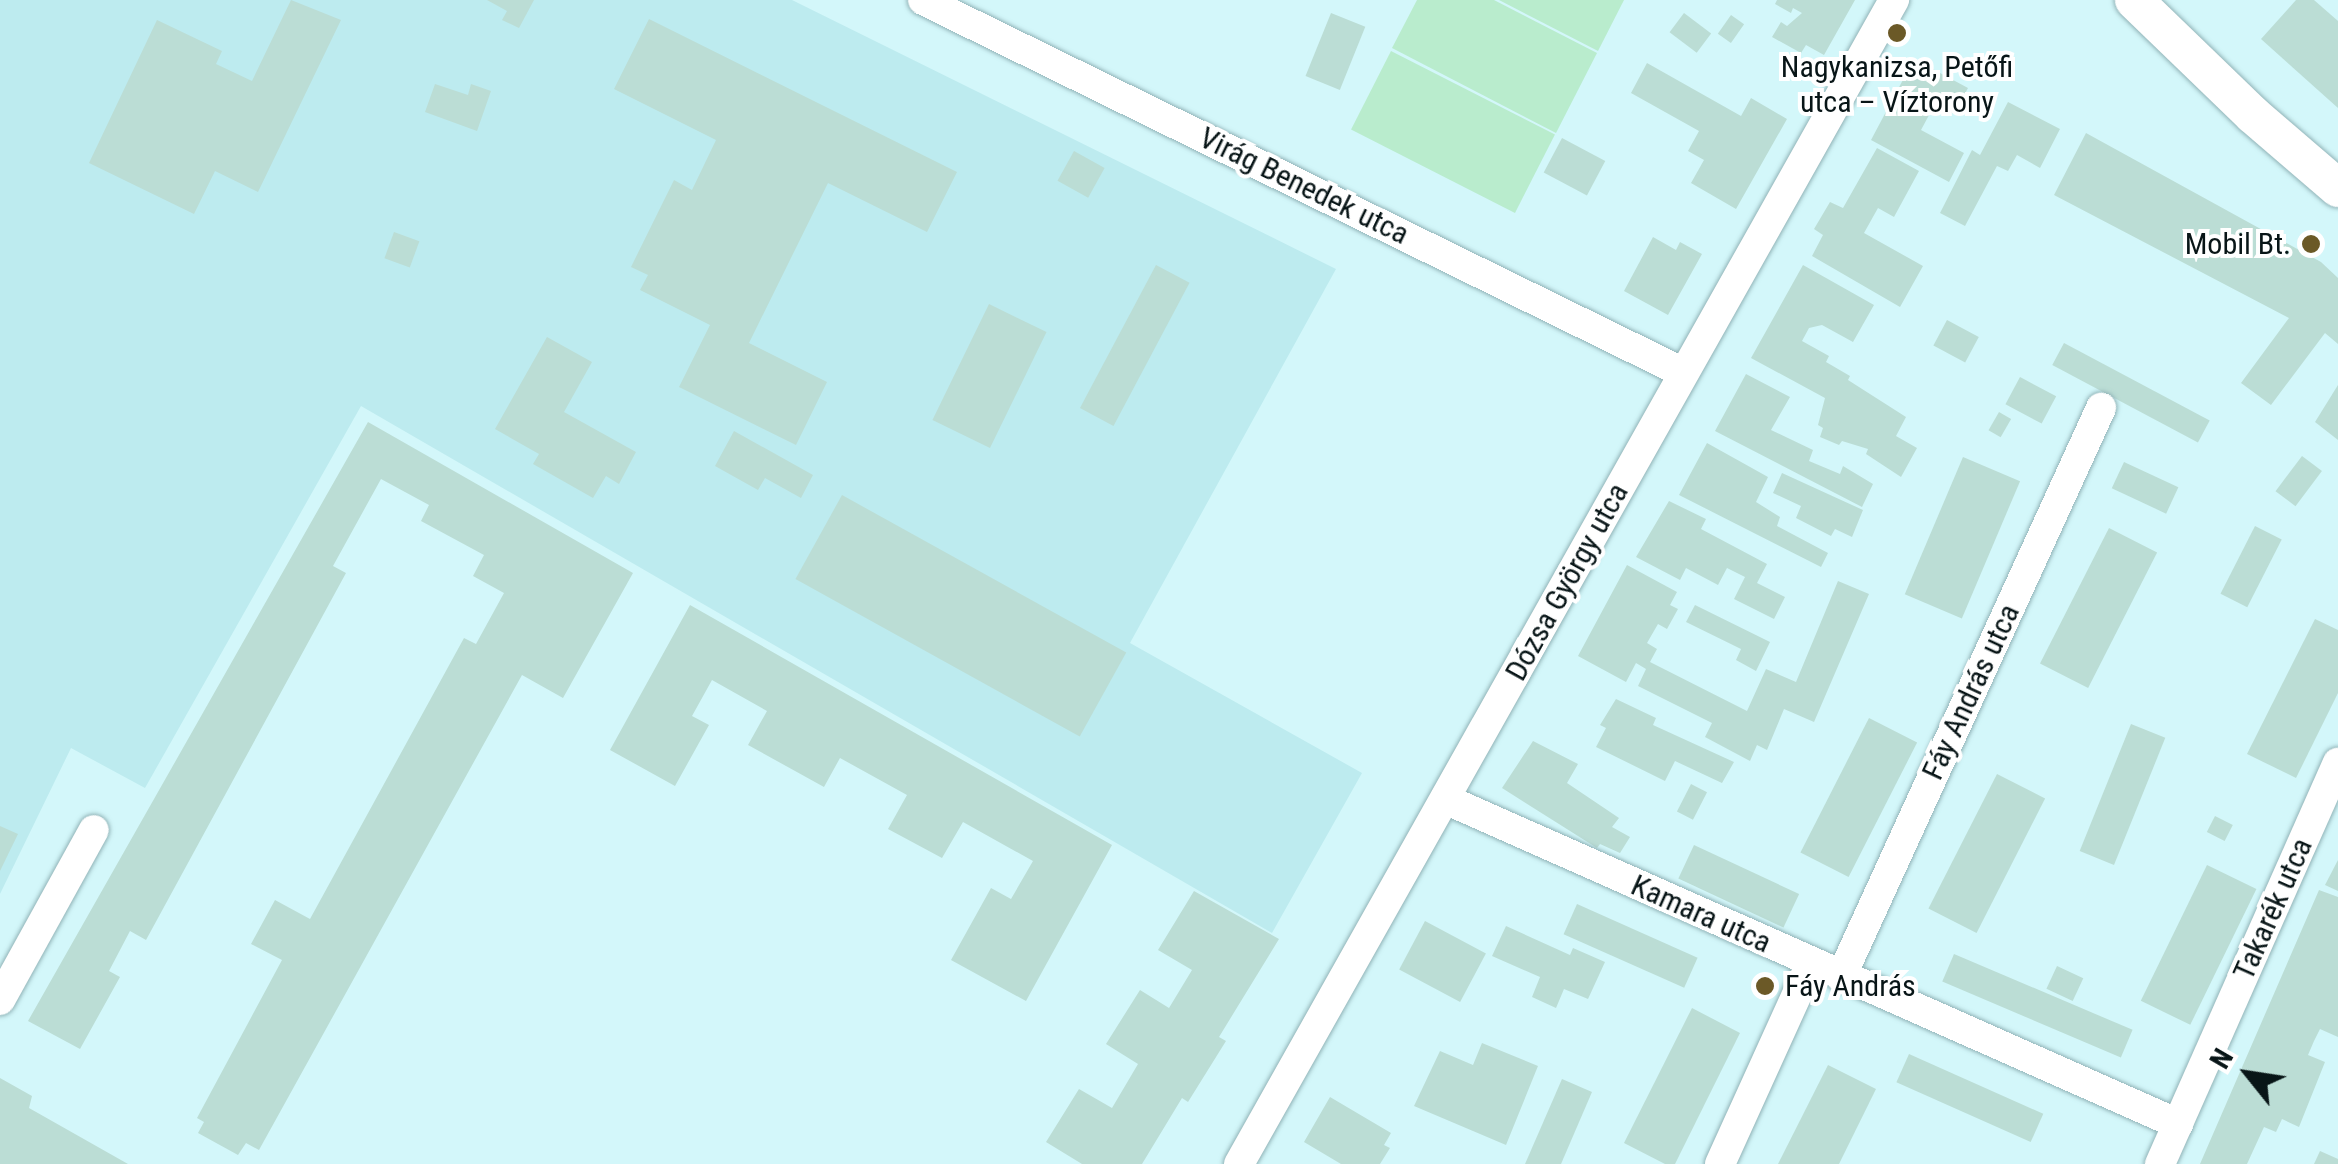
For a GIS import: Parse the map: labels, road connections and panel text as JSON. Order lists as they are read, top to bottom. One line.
{"streets":{"street":["Virág Benedek utca","Dózsa György utca","Fáy András utca","Takarék utca","Kamara utca"]},"crossings":[["Virág Benedek utca","Dózsa György utca"],["Dózsa György utca","Kamara utca"],["Fáy András utca","Kamara utca"],["Takarék utca","Kamara utca"]],"places":["Nagykanizsa, Petőfi utca – Víztorony","Mobil Bt.","Fáy András"],"north":"top left"}
